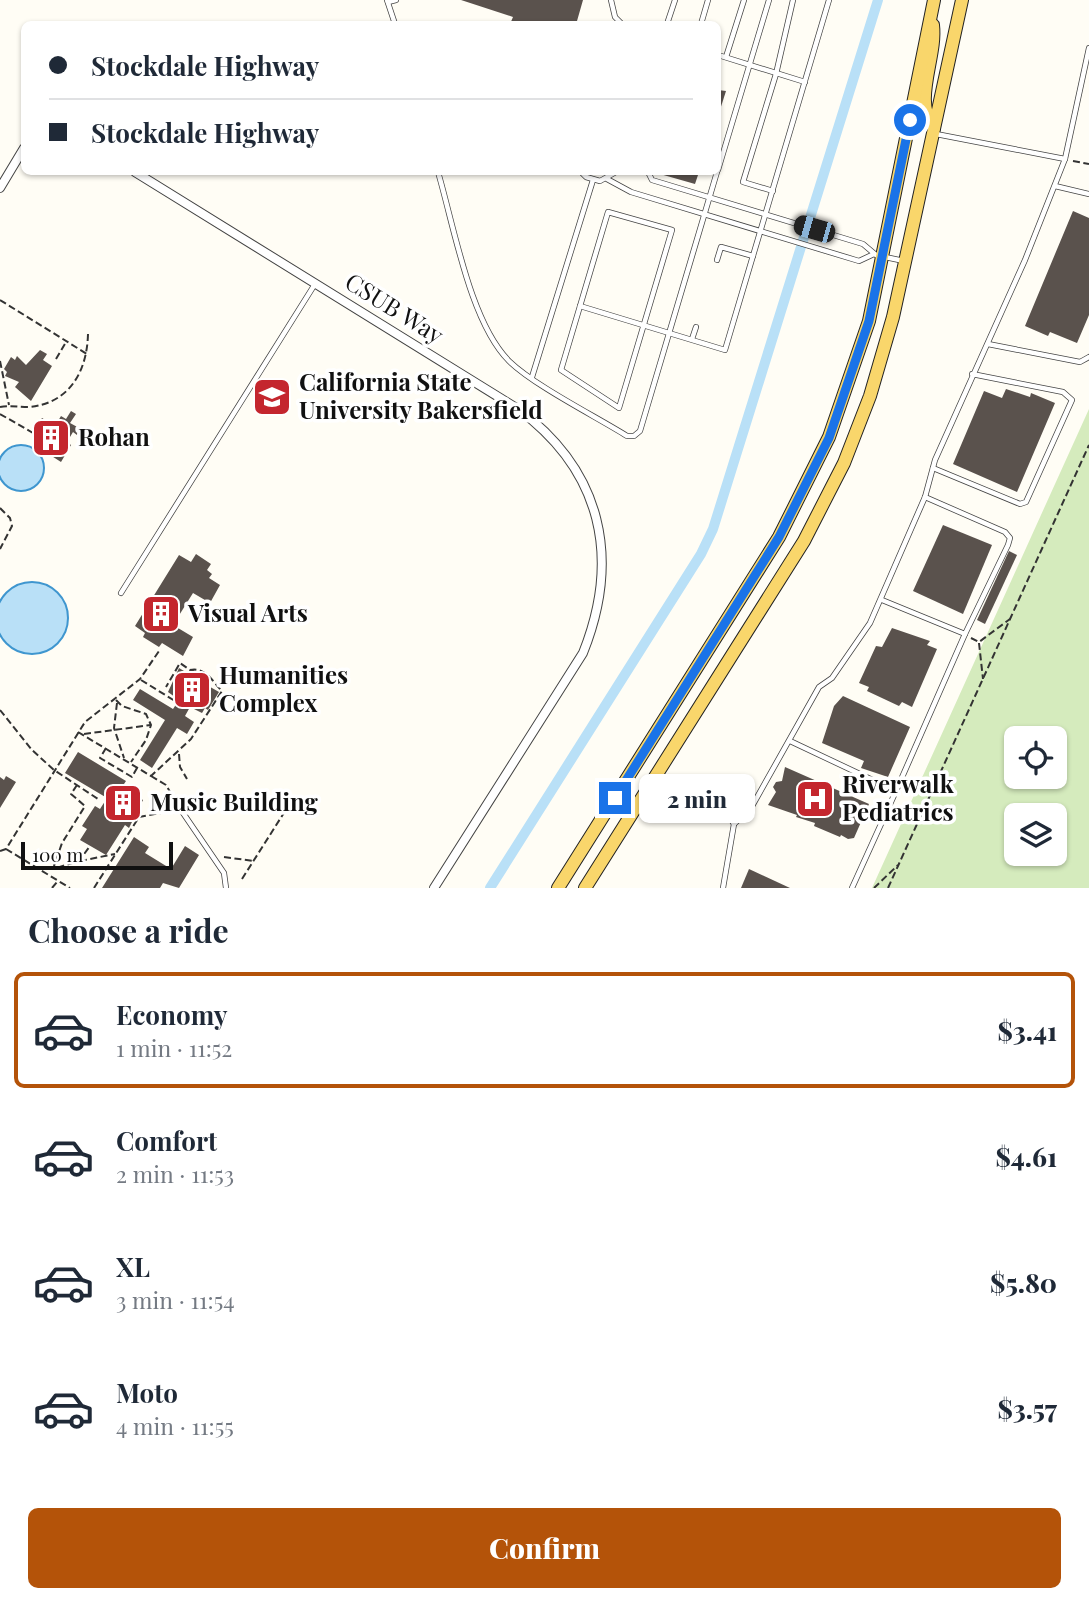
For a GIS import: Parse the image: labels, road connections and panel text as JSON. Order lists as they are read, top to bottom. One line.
{"streets":{"street":["CSUB Way"]},"places":{"school or university":["California State University Bakersfield"],"building":["Rohan","Visual Arts","Humanities Complex","Music Building"],"hospital":["Riverwalk Pediatrics"]},"scale_bar":"100 m","page":{"banner":["Stockdale Highway","Stockdale Highway"],"bubble":"2 min","scale":"100 m","heading":"Choose a ride","list":[{"name":"Economy","note":"1 min · 11:52","value":"$3.41"},{"name":"Comfort","note":"2 min · 11:53","value":"$4.61"},{"name":"XL","note":"3 min · 11:54","value":"$5.80"},{"name":"Moto","note":"4 min · 11:55","value":"$3.57"}],"buttons":"Confirm"}}
